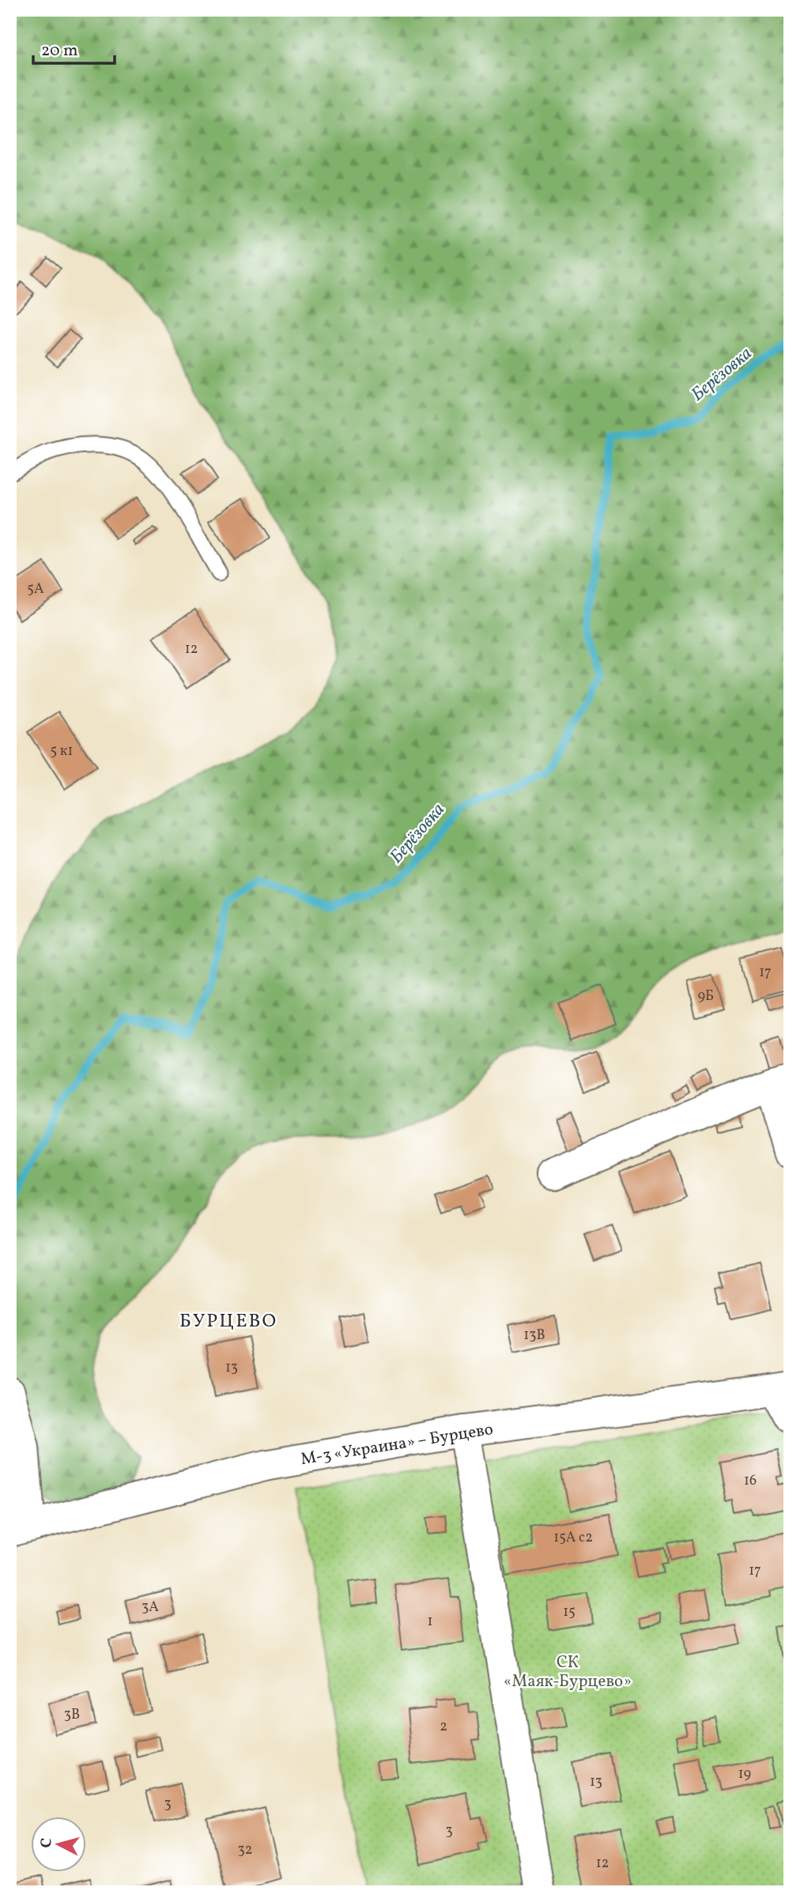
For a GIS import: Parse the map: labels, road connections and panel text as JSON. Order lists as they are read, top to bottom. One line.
{"streets":{"street":["М-3 «Украина» – Бурцево"]},"districts":["БУРЦЕВО"],"water":["Берёзовка"],"parks":["СК «Маяк-Бурцево»"],"house_numbers":["5А","12","5 к1","17","9Б","13В","13","16","15А с2","17","3А","15","1","3В","2","19","13","3","3","32","12"],"scale_bar":"20 m","north":"left"}
